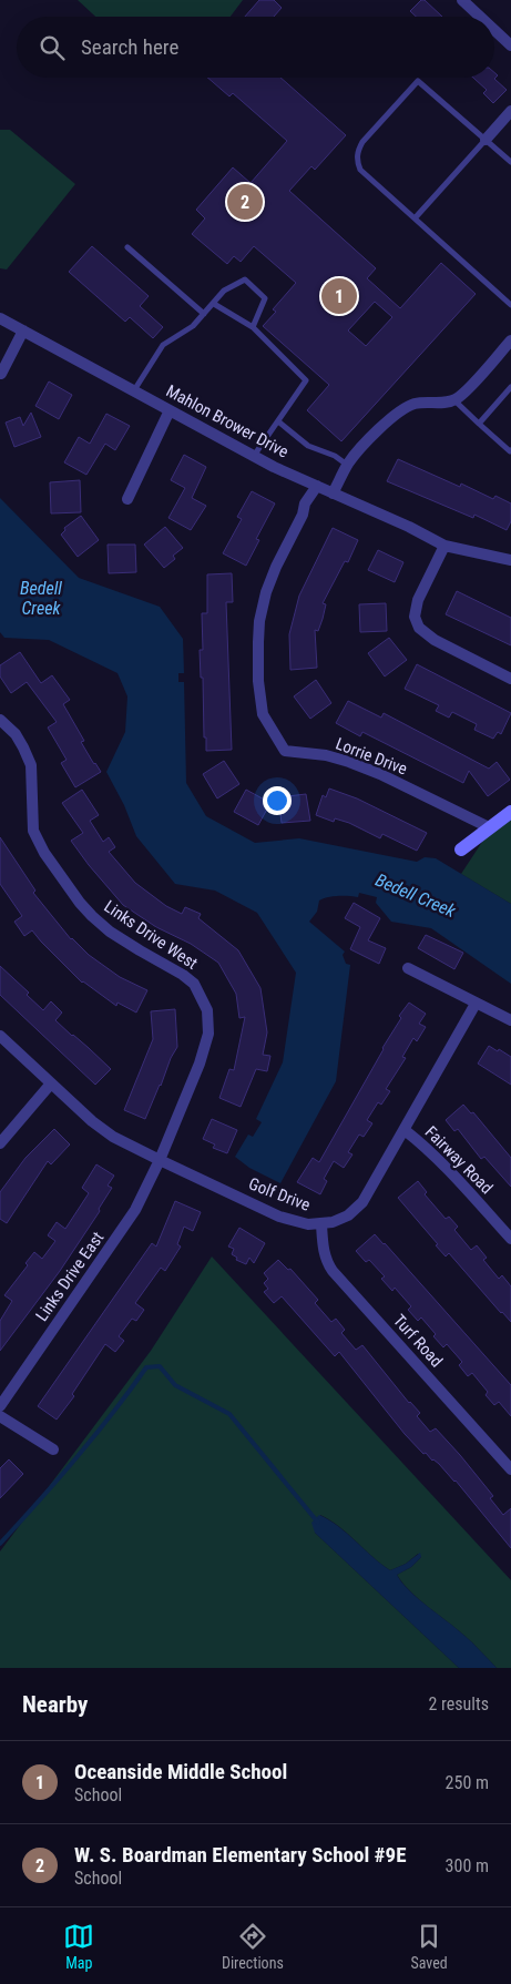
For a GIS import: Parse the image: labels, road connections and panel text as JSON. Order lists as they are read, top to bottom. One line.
{"streets":{"street":["Mahlon Brower Drive","Lorrie Drive","Links Drive West","Fairway Road","Golf Drive","Links Drive East","Turf Road"]},"crossings":[["Mahlon Brower Drive","Lorrie Drive"],["Links Drive West","Golf Drive"],["Links Drive West","Links Drive East"],["Fairway Road","Golf Drive"],["Golf Drive","Links Drive East"],["Golf Drive","Turf Road"]],"water":["Bedell Creek"],"page":{"search":"Search here","pins":["2","1"],"heading":["Nearby","2 results"],"list":[{"mark":"1","name":"Oceanside Middle School","note":"School","value":"250 m"},{"mark":"2","name":"W. S. Boardman Elementary School #9E","note":"School","value":"300 m"}],"nav":["Map","Directions","Saved"]}}
